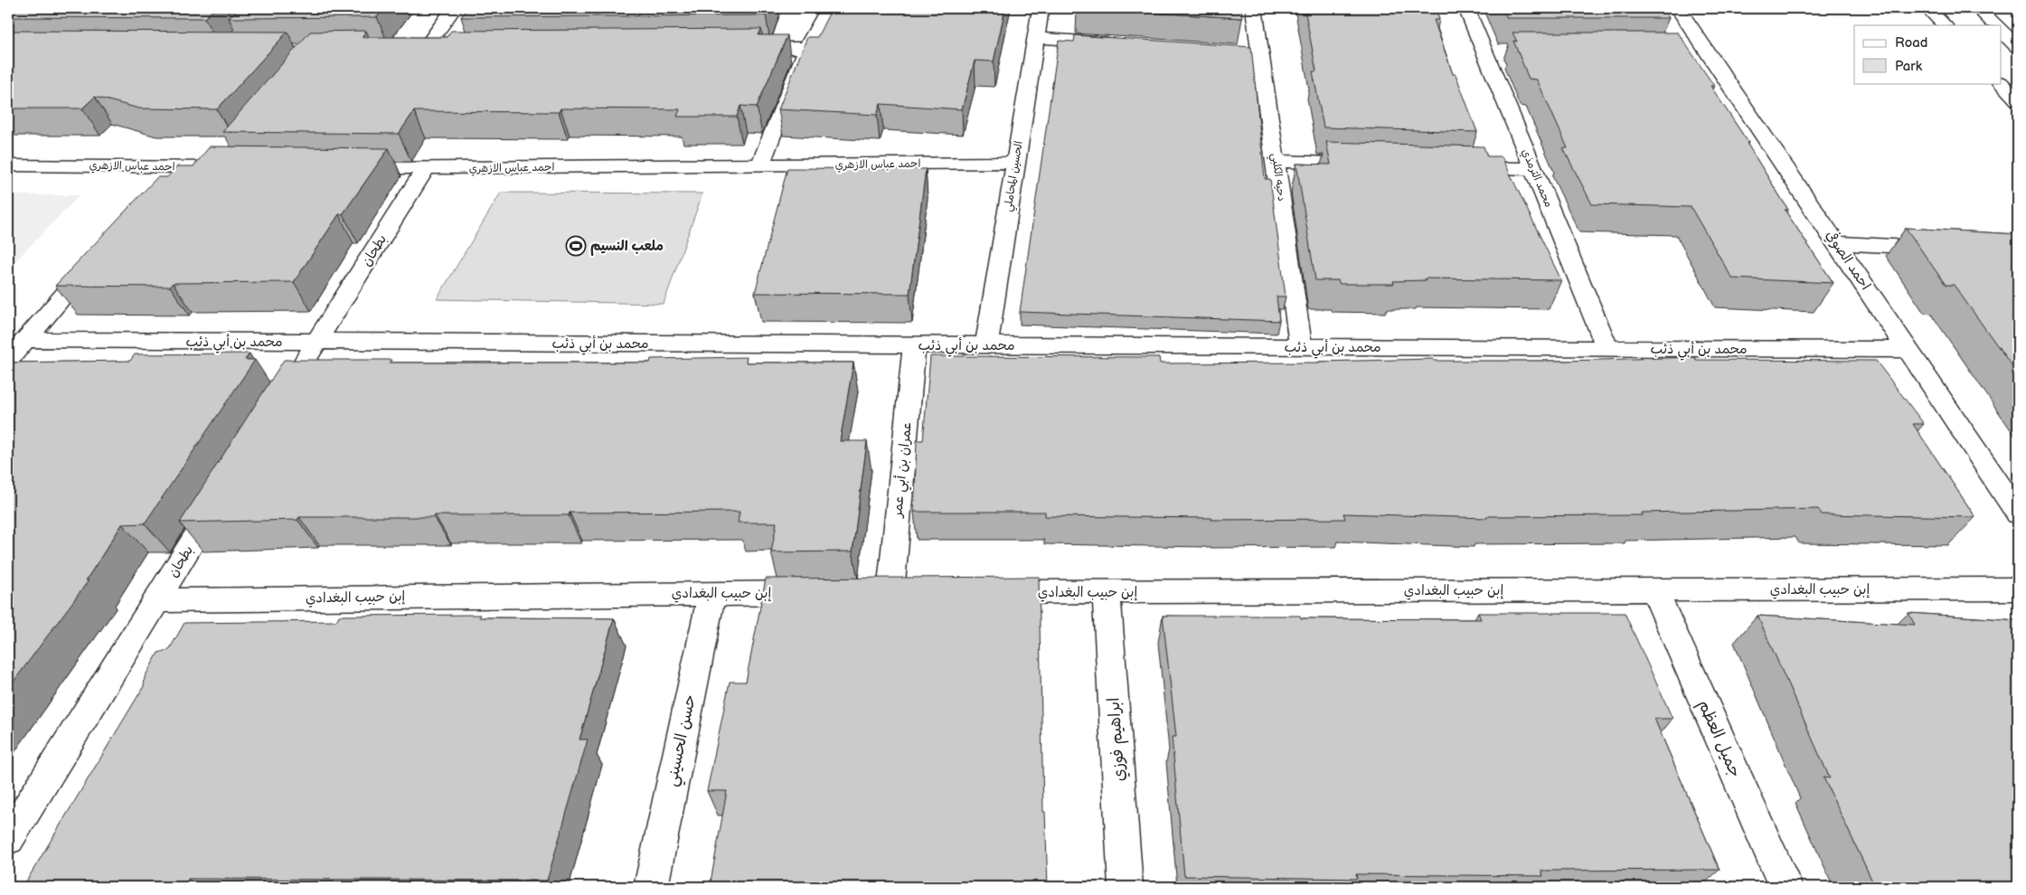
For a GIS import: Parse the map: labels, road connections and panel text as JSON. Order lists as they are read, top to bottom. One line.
{"streets":{"street":["احمد عباس الازهري","الحسين المحاملي","دحيه الكلبي","محمد الترمذي","بطحان","احمد الصوفي","محمد بن أبي ذئب","عمران بن أبي عمر","إبن حبيب البغدادي","جميل العظم","ابراهيم فوزي","حسن الحسيني"]},"crossings":[["احمد عباس الازهري","الحسين المحاملي"],["احمد عباس الازهري","بطحان"],["الحسين المحاملي","محمد بن أبي ذئب"],["دحيه الكلبي","محمد بن أبي ذئب"],["محمد الترمذي","محمد بن أبي ذئب"],["بطحان","محمد بن أبي ذئب"],["بطحان","إبن حبيب البغدادي"],["احمد الصوفي","محمد بن أبي ذئب"],["محمد بن أبي ذئب","عمران بن أبي عمر"],["إبن حبيب البغدادي","جميل العظم"],["إبن حبيب البغدادي","ابراهيم فوزي"],["إبن حبيب البغدادي","حسن الحسيني"]],"places":{"sports":["ملعب النسيم"]},"legend":["Road","Park"]}
